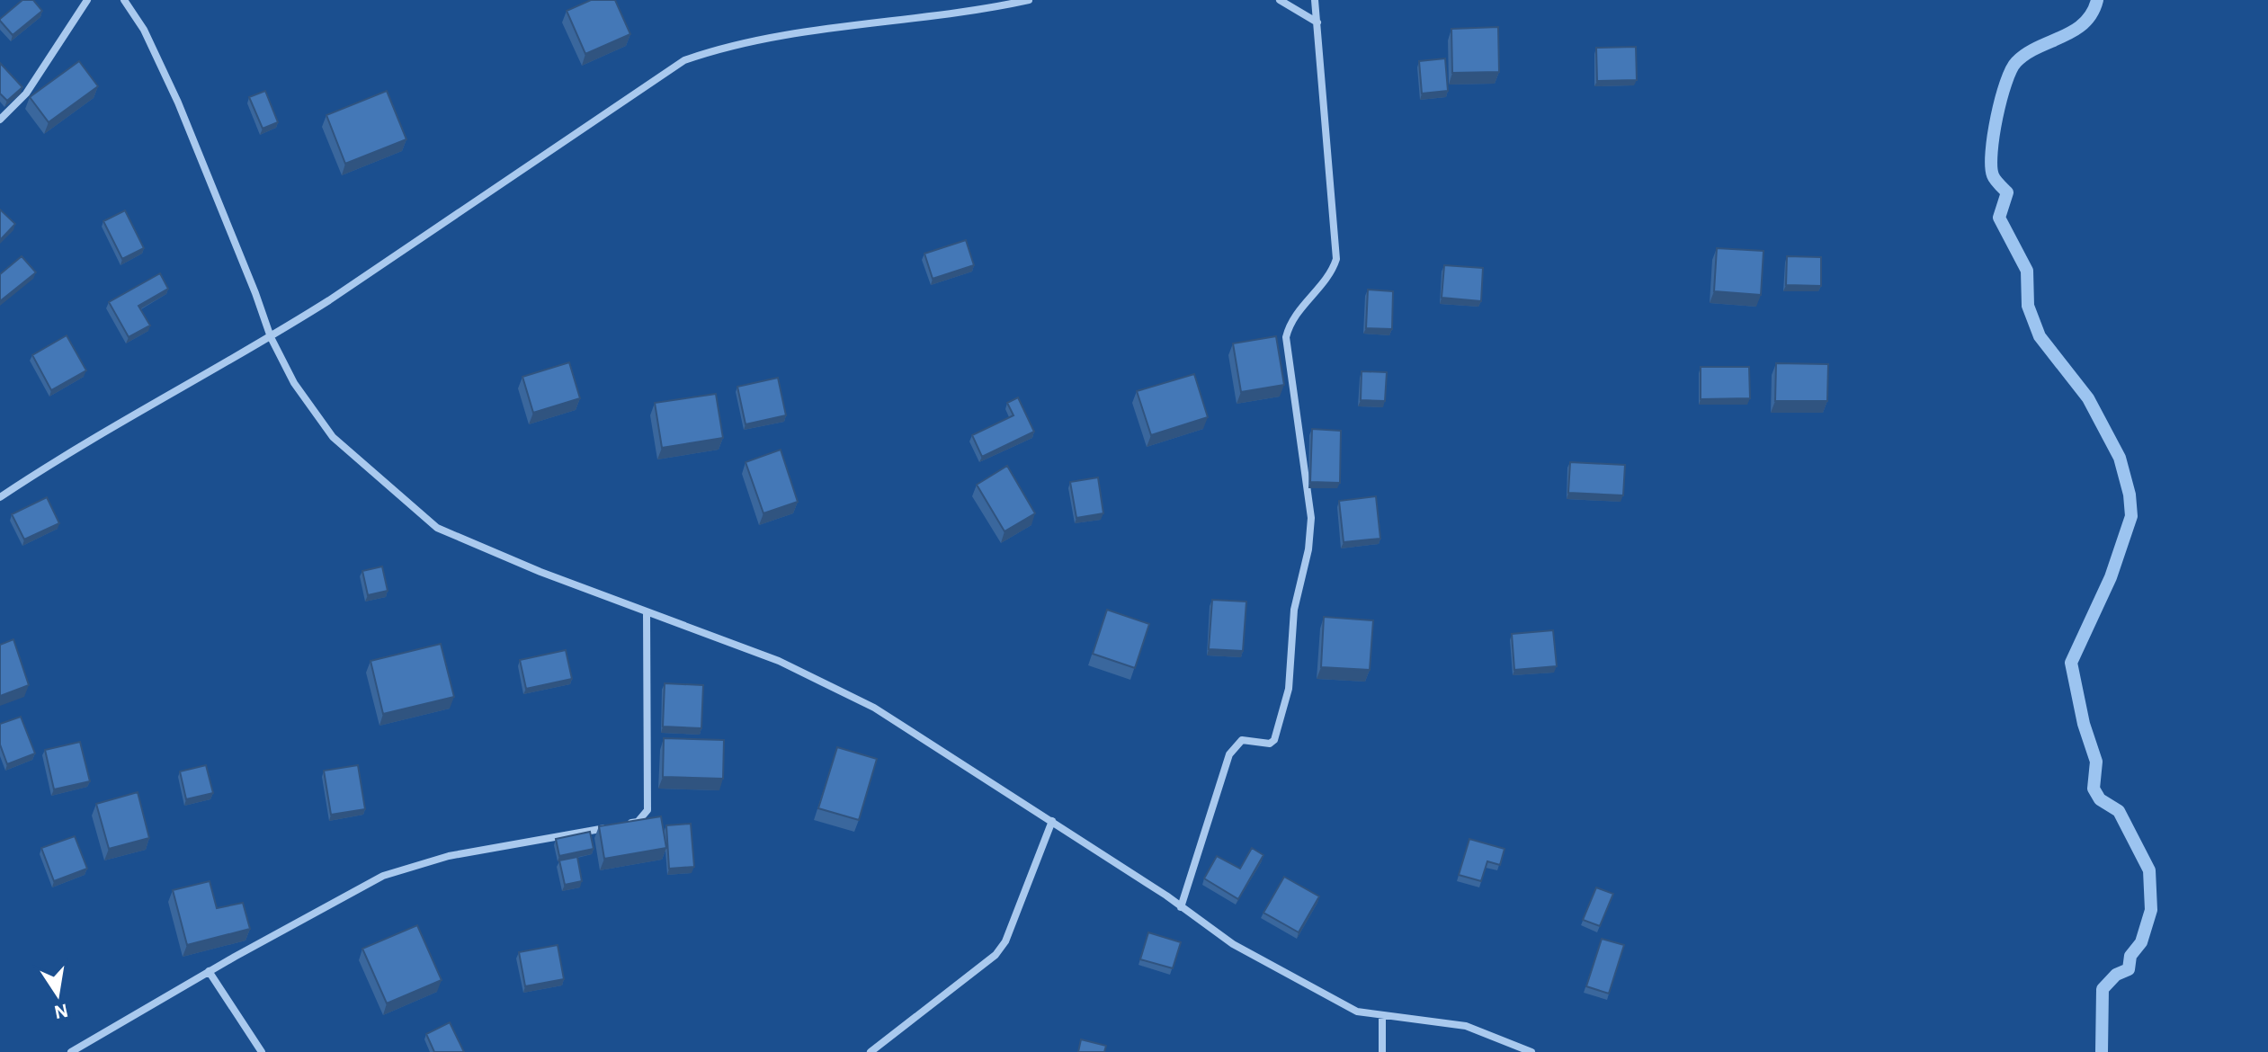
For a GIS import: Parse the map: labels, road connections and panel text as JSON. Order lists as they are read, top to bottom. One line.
{"north":"bottom"}
